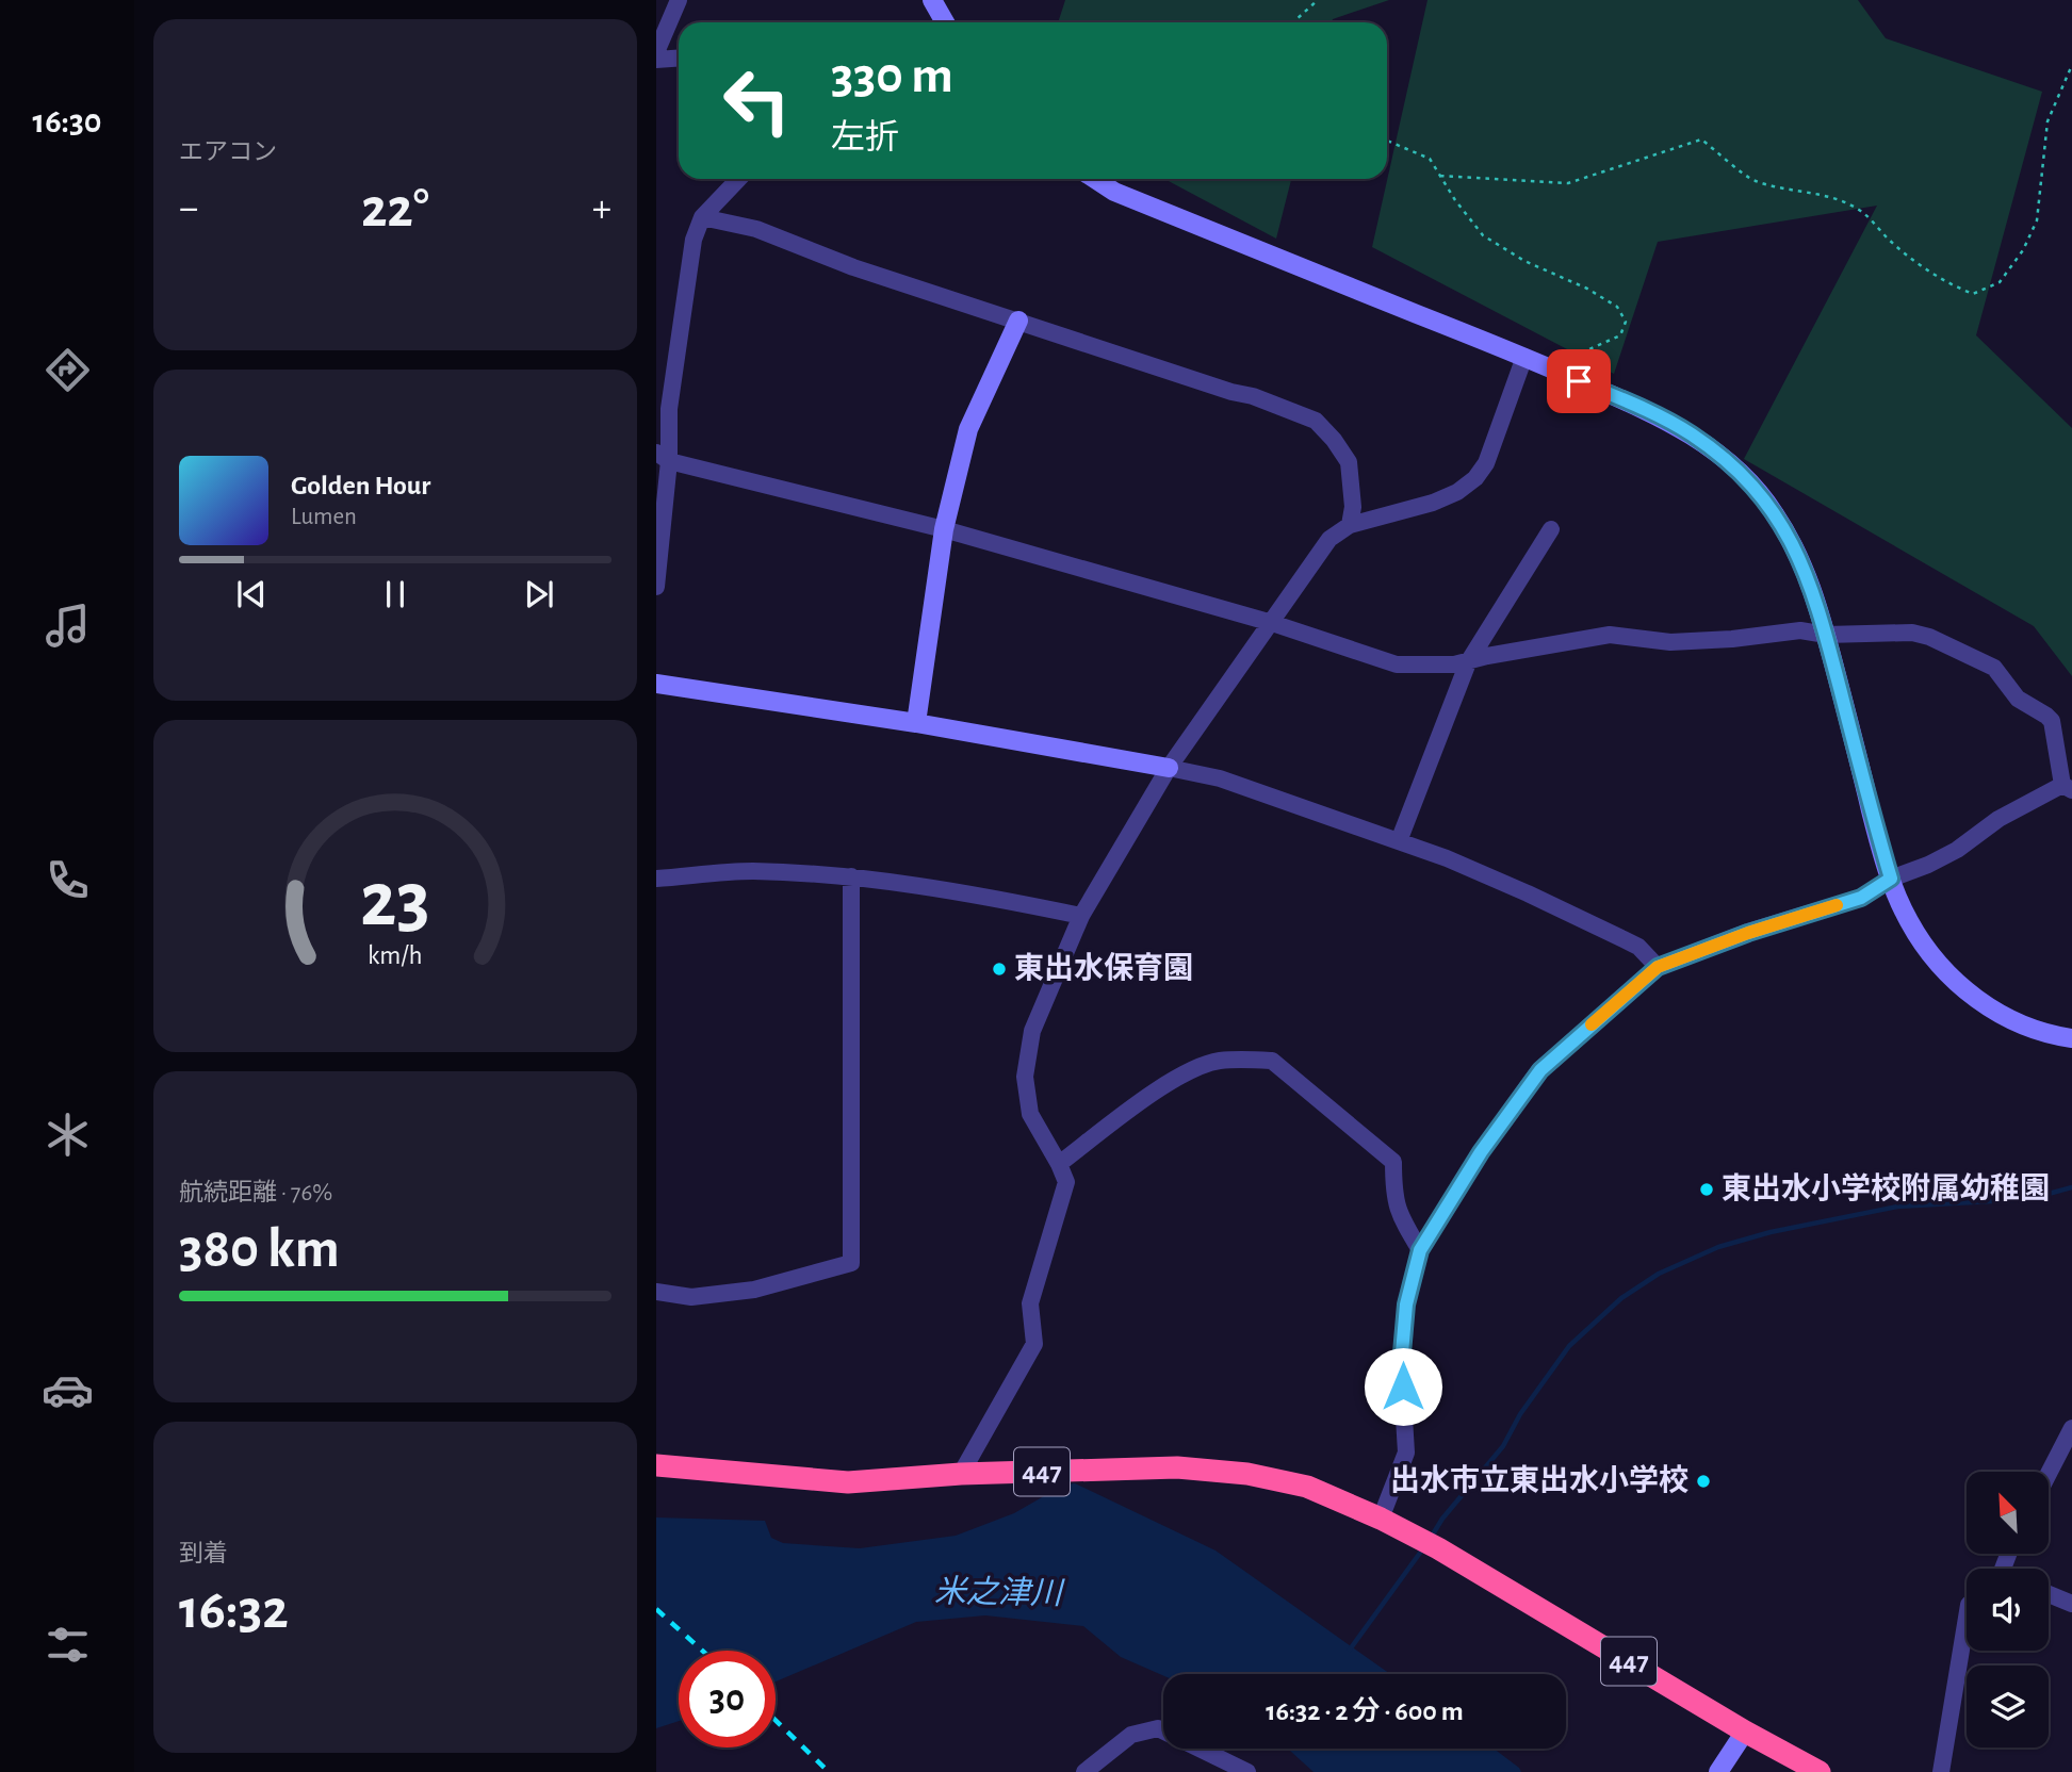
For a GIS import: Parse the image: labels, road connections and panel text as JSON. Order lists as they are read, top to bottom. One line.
{"streets":{"highway":["447"]},"water":["米之津川"],"places":["東出水保育園","東出水小学校附属幼稚園","出水市立東出水小学校"],"north":"top left","page":{"tabs":"16:30","tile":["エアコン",["航続距離 · 76%","380 km"],["到着","16:32"]],"turn":["330 m","左折"],"heat":["−","22°","+"],"song":["Golden Hour","Lumen"],"limit":"30","trip":"16:32 · 2 分 · 600 m","gauge":["23","km/h"]}}
